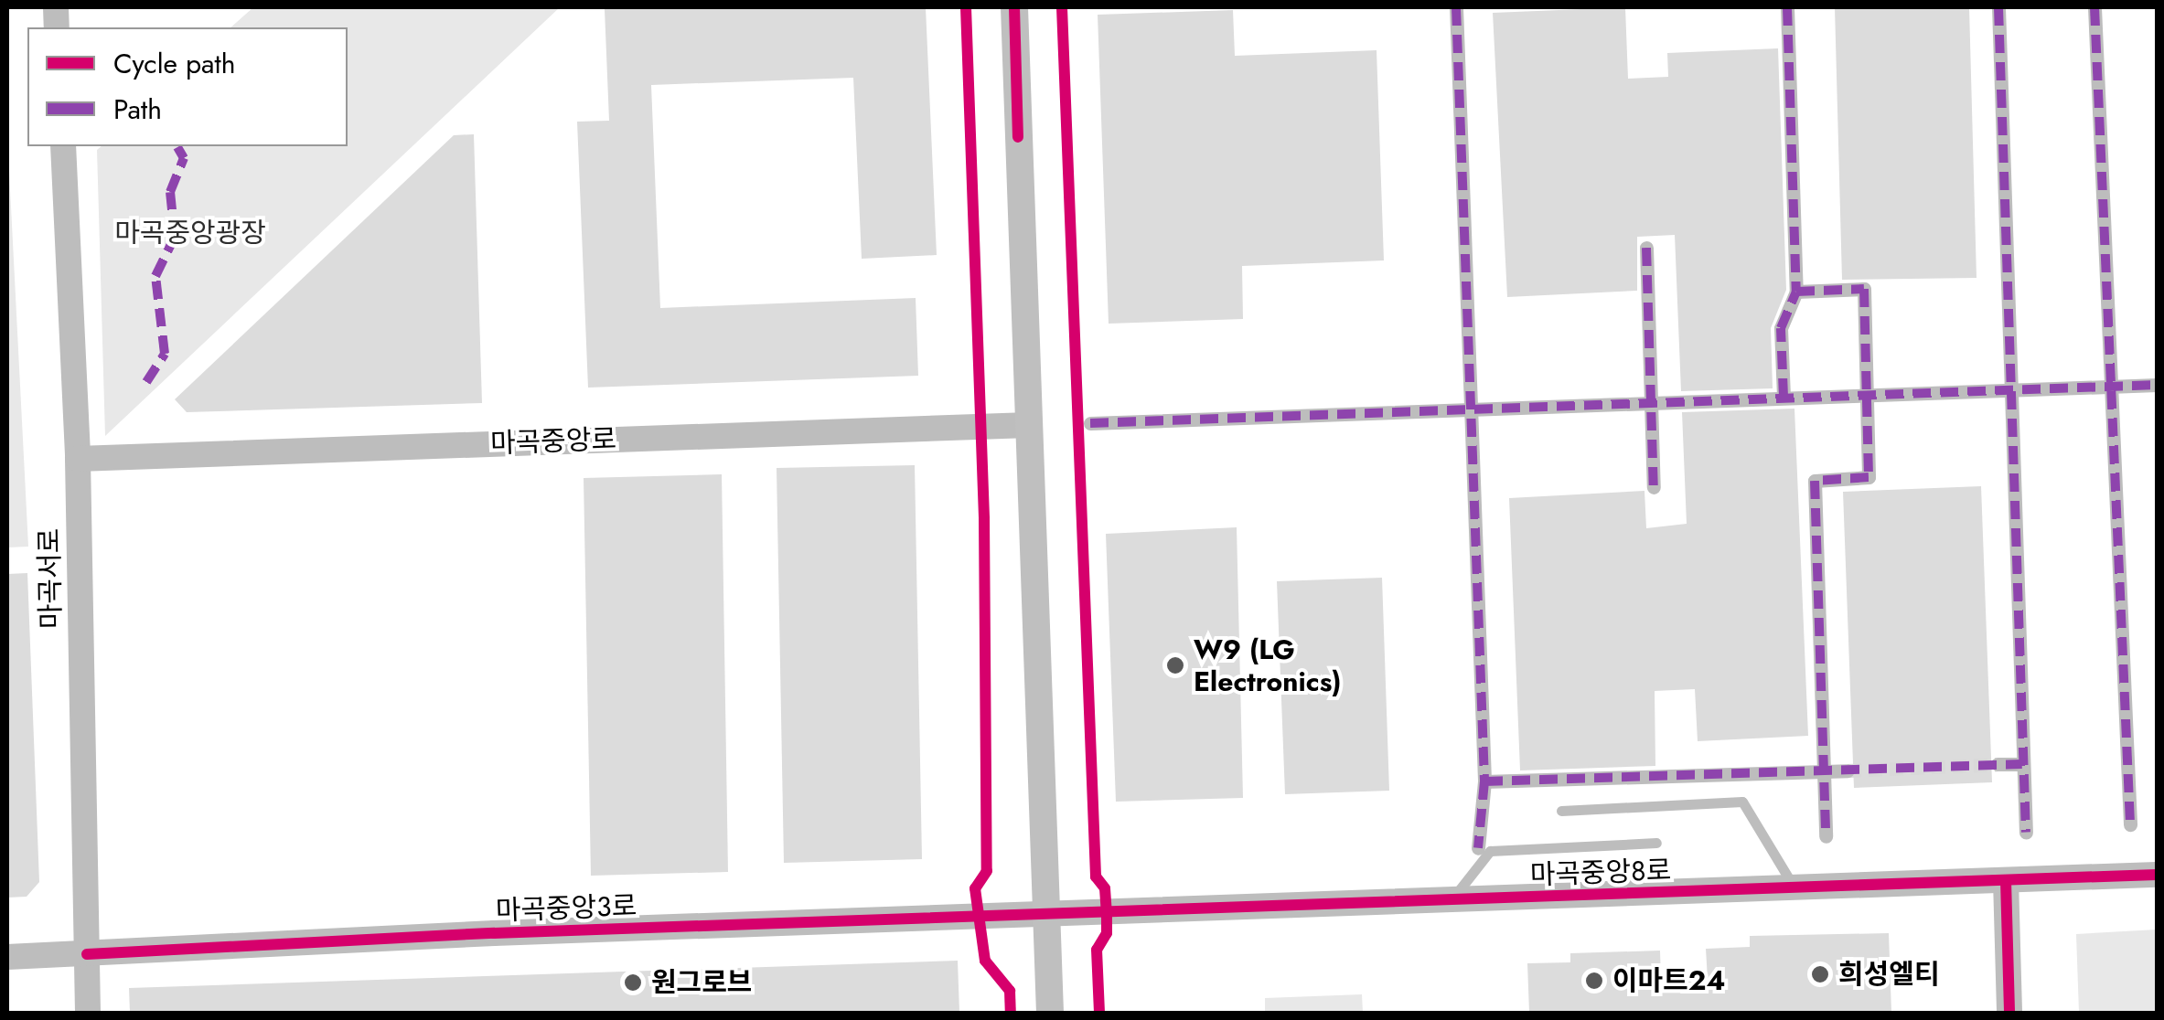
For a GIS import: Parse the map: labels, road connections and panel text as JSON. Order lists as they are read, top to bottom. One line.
{"streets":{"street":["마곡중앙로","마곡서로","마곡중앙8로","마곡중앙3로"]},"crossings":[["마곡중앙로","마곡서로"],["마곡서로","마곡중앙3로"],["마곡중앙8로","마곡중앙3로"]],"parks":["마곡중앙광장"],"places":["W9 (LG Electronics)","희성엘티","이마트24","원그로브"],"legend":["Cycle path","Path"]}
